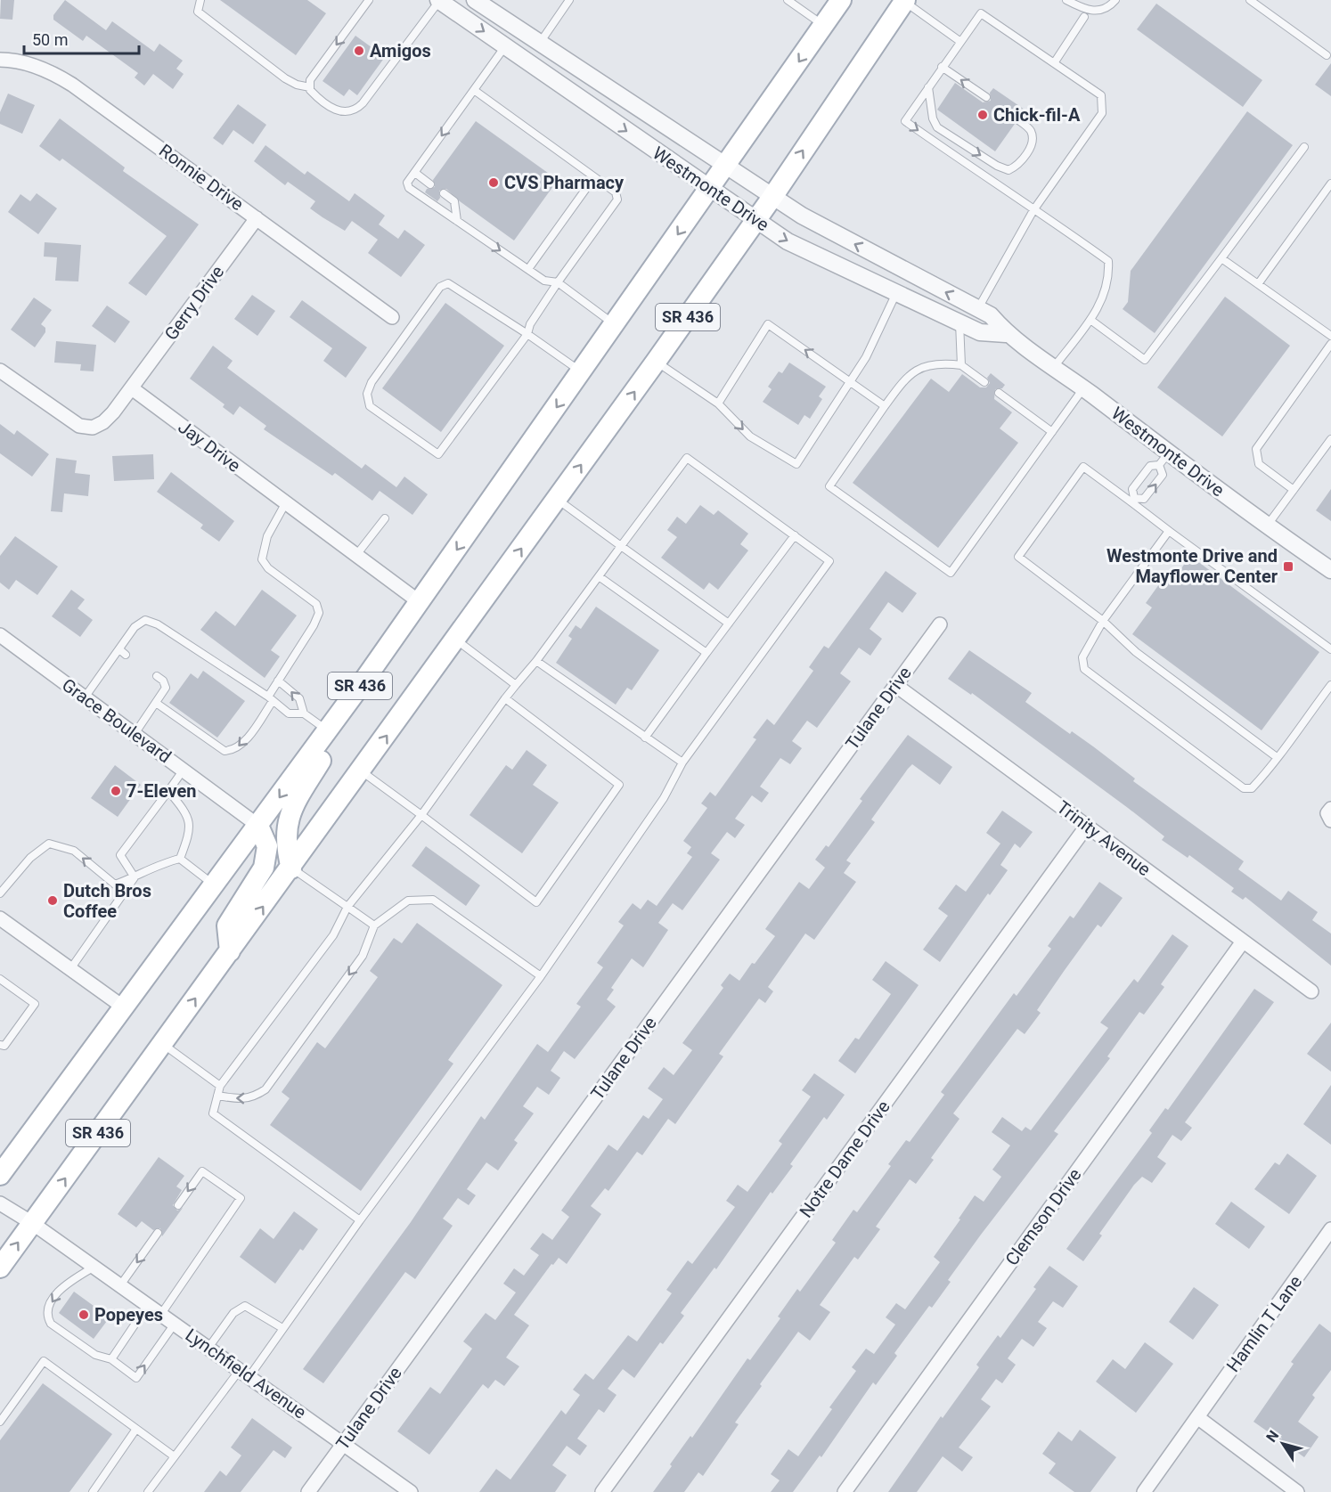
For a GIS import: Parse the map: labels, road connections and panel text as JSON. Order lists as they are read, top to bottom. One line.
{"streets":{"main road":["SR 436"],"street":["Ronnie Drive","Westmonte Drive","Gerry Drive","Jay Drive","Tulane Drive","Grace Boulevard","Trinity Avenue","Notre Dame Drive","Clemson Drive","Hamlin T Lane","Lynchfield Avenue"]},"crossings":[["Ronnie Drive","Gerry Drive"],["Westmonte Drive","SR 436"],["Gerry Drive","Jay Drive"],["SR 436","Jay Drive"],["SR 436","Grace Boulevard"],["SR 436","Lynchfield Avenue"],["Tulane Drive","Trinity Avenue"],["Tulane Drive","Lynchfield Avenue"],["Trinity Avenue","Notre Dame Drive"],["Trinity Avenue","Clemson Drive"]],"places":{"other":["Amigos","Chick-fil-A","CVS Pharmacy","7-Eleven","Dutch Bros Coffee","Popeyes"],"transit":["Westmonte Drive and Mayflower Center"]},"scale_bar":"50 m","north":"top left"}
